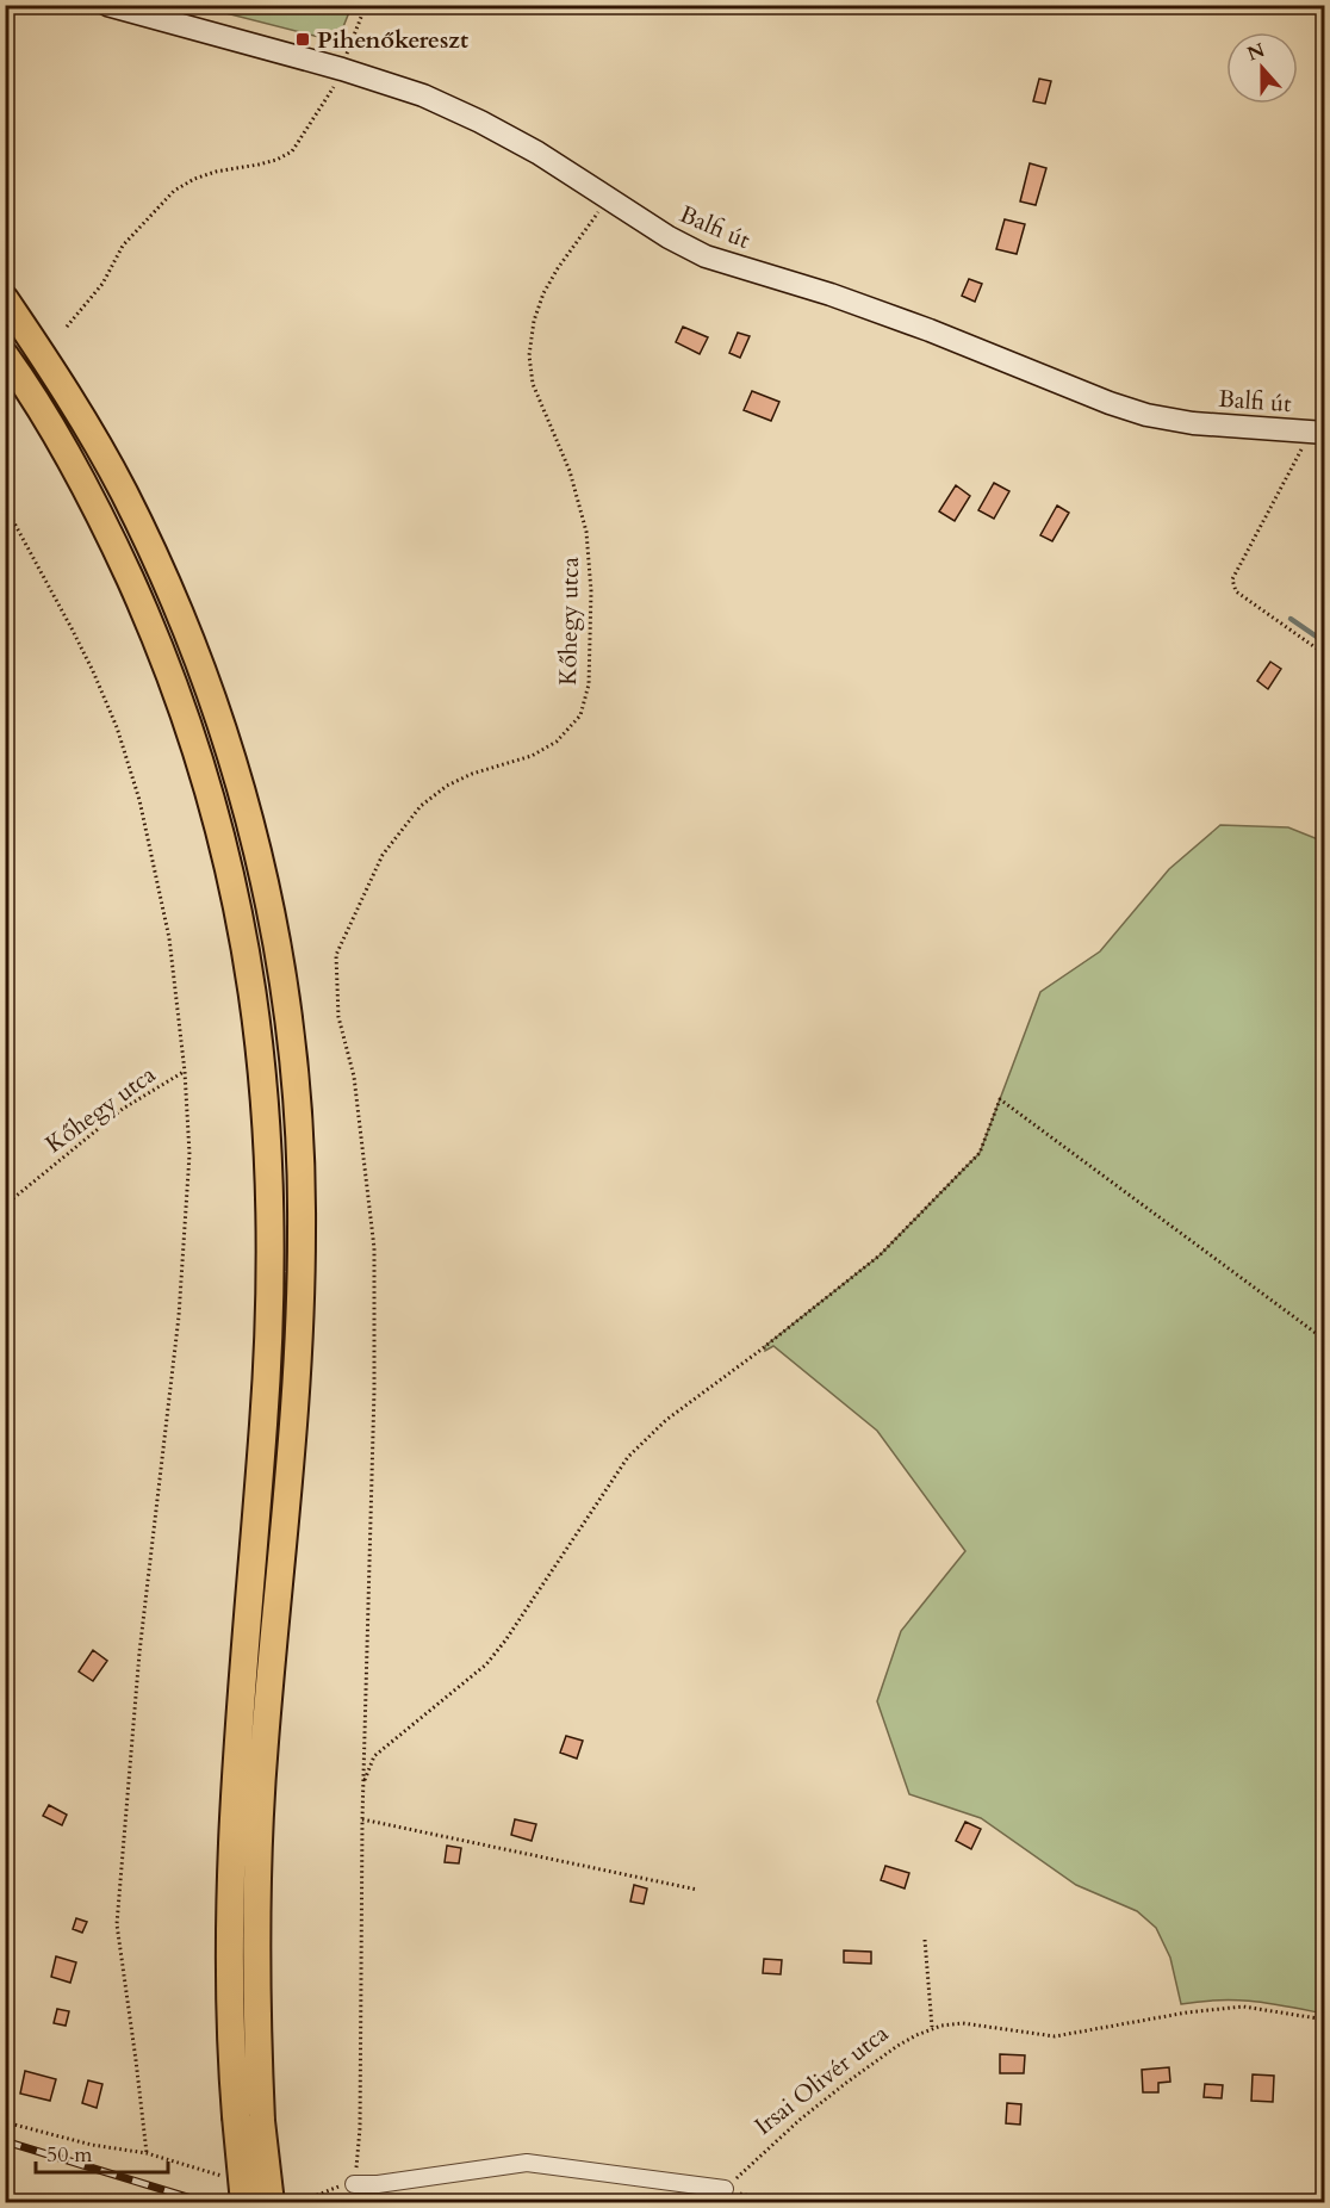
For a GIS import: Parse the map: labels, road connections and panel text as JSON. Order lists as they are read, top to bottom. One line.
{"streets":{"main road":["Balfi út"],"path":["Kőhegy utca","Irsai Olivér utca"]},"crossings":[["Balfi út","Kőhegy utca"]],"places":{"transit":["Pihenőkereszt"]},"scale_bar":"50 m","north":"top"}
